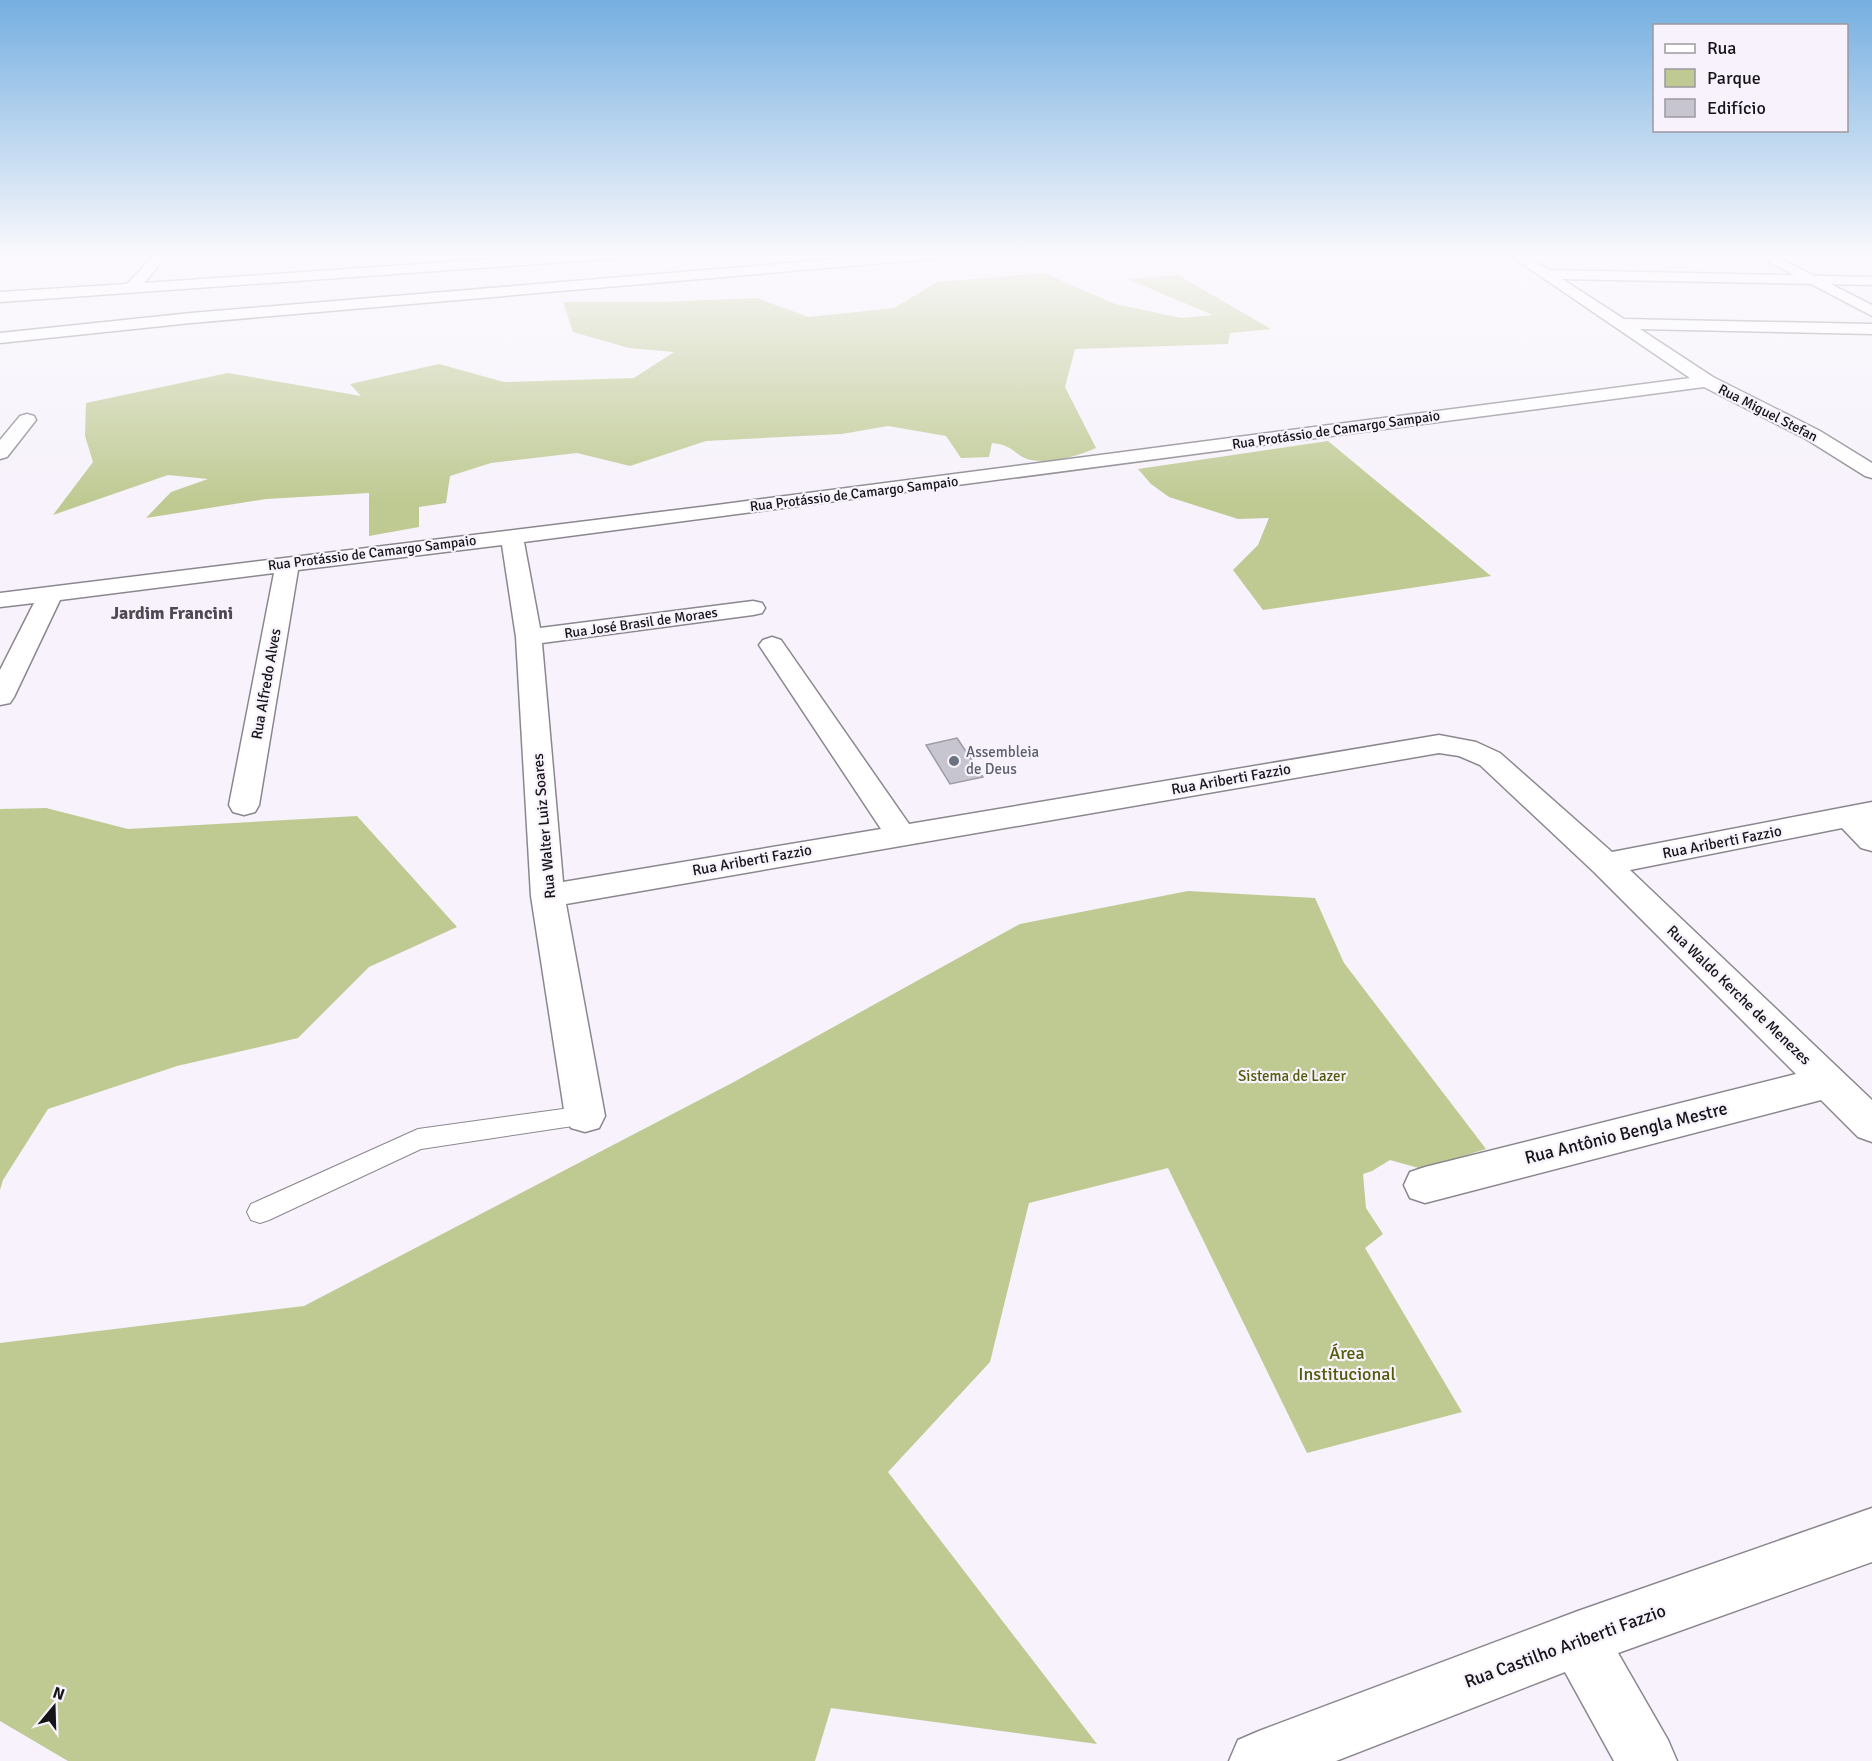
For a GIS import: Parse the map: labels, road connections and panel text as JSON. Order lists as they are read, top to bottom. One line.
{"streets":{"street":["Rua Miguel Stefan","Rua Protássio de Camargo Sampaio","Rua José Brasil de Moraes","Rua Alfredo Alves","Rua Ariberti Fazzio","Rua Walter Luiz Soares","Rua Waldo Kerche de Menezes","Rua Antônio Bengla Mestre","Rua Castilho Ariberti Fazzio"]},"crossings":[["Rua Miguel Stefan","Rua Protássio de Camargo Sampaio"],["Rua Protássio de Camargo Sampaio","Rua Alfredo Alves"],["Rua Protássio de Camargo Sampaio","Rua Walter Luiz Soares"],["Rua José Brasil de Moraes","Rua Walter Luiz Soares"],["Rua Ariberti Fazzio","Rua Walter Luiz Soares"],["Rua Ariberti Fazzio","Rua Waldo Kerche de Menezes"],["Rua Waldo Kerche de Menezes","Rua Antônio Bengla Mestre"]],"districts":["Jardim Francini"],"parks":["Sistema de Lazer","Área Institucional"],"places":["Assembleia de Deus"],"legend":["Rua","Parque","Edifício"],"north":"top"}
